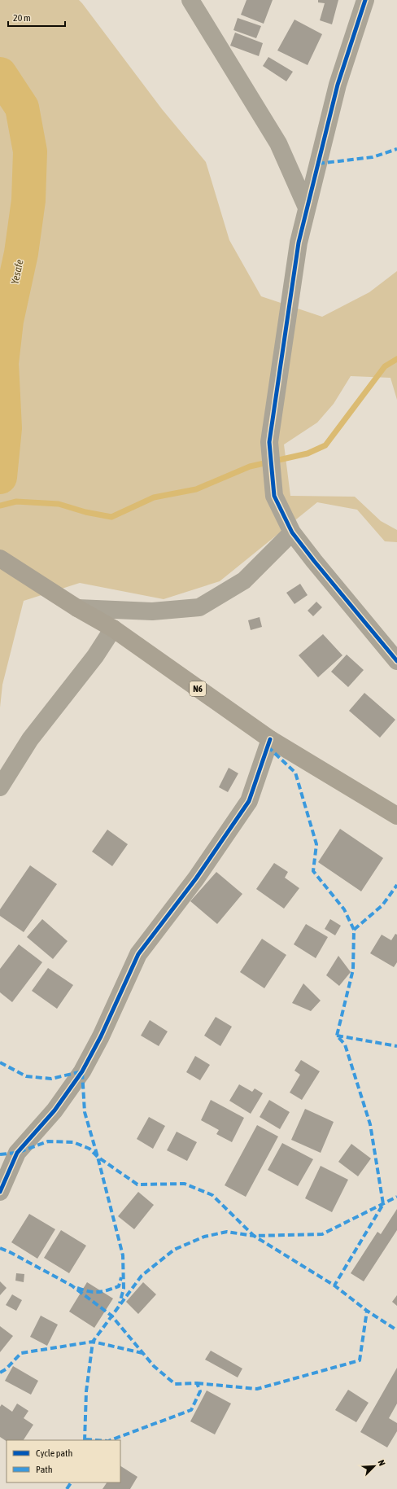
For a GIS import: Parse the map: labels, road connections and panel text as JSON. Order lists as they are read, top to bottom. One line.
{"streets":{"highway":["N6"]},"water":["Yesafe"],"legend":["Cycle path","Path"],"scale_bar":"20 m","north":"top right"}
